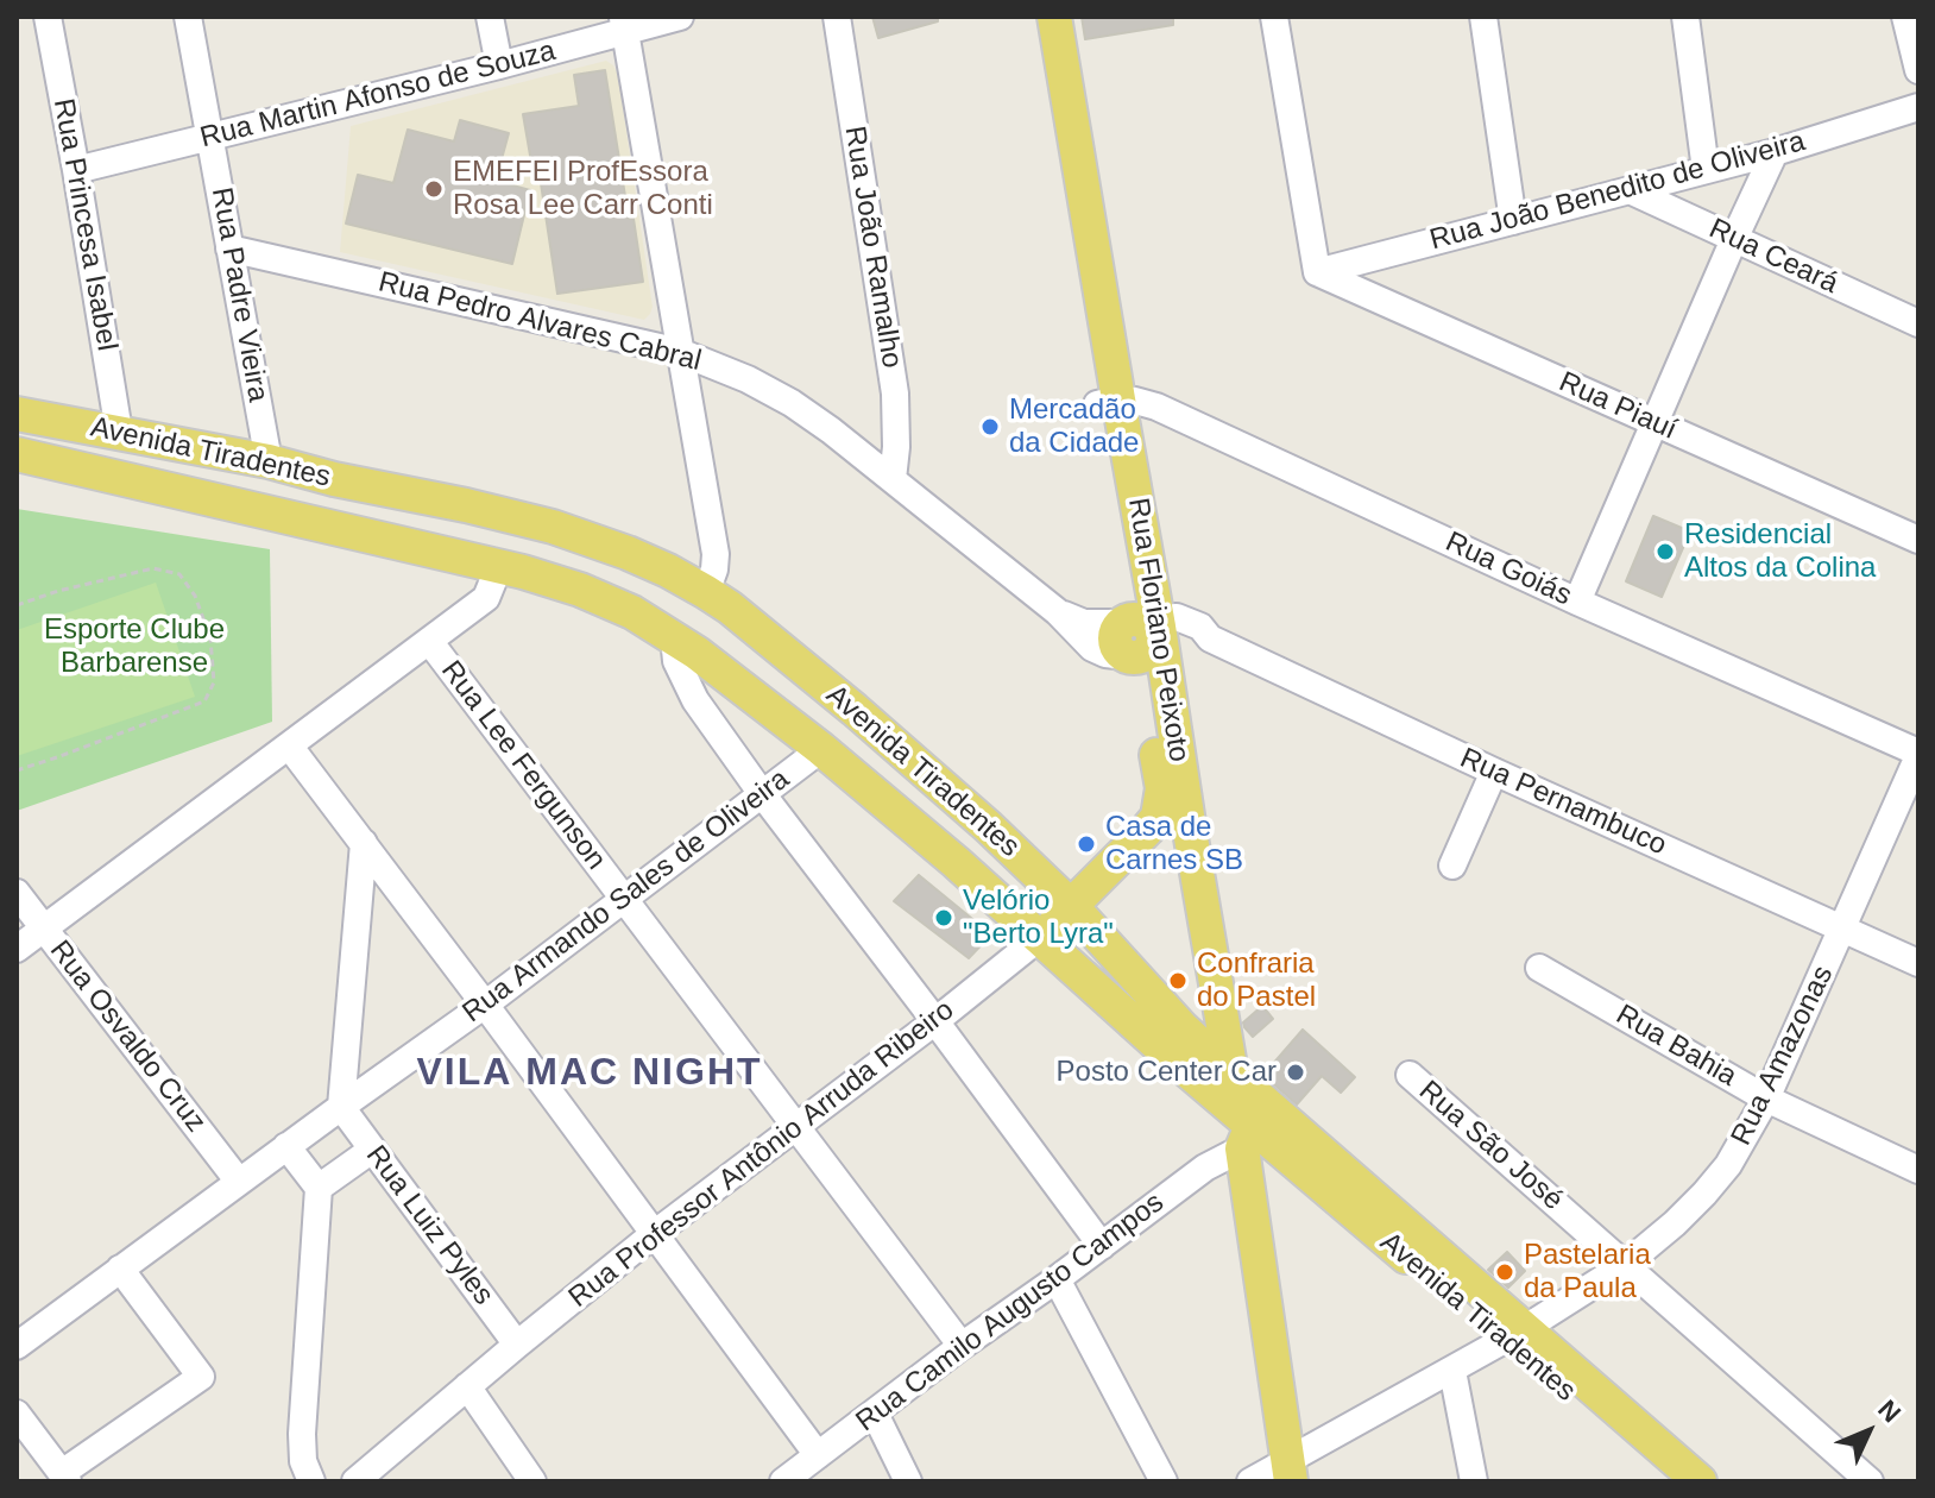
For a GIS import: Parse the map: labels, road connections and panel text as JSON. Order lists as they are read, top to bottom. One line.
{"streets":{"main road":["Avenida Tiradentes","Rua Floriano Peixoto","Rua Professor Antônio Arruda Ribeiro"],"street":["Rua Martin Afonso de Souza","Rua João Benedito de Oliveira","Rua Princesa Isabel","Rua João Ramalho","Rua Ceará","Rua Padre Vieira","Rua Pedro Alvares Cabral","Rua Piauí","Rua Goiás","Rua Lee Fergunson","Rua Pernambuco","Rua Armando Sales de Oliveira","Rua Osvaldo Cruz","Rua Bahia","Rua Amazonas","Rua São José","Rua Luiz Pyles","Rua Camilo Augusto Campos"]},"crossings":[["Rua Martin Afonso de Souza","Rua Princesa Isabel"],["Rua Martin Afonso de Souza","Rua Padre Vieira"],["Rua João Benedito de Oliveira","Rua Ceará"],["Rua João Benedito de Oliveira","Rua Piauí"],["Rua Princesa Isabel","Avenida Tiradentes"],["Rua João Ramalho","Rua Pedro Alvares Cabral"],["Rua Padre Vieira","Rua Pedro Alvares Cabral"],["Rua Padre Vieira","Avenida Tiradentes"],["Rua Pedro Alvares Cabral","Rua Floriano Peixoto"],["Rua Pedro Alvares Cabral","Rua Pernambuco"],["Avenida Tiradentes","Rua Floriano Peixoto"],["Avenida Tiradentes","Rua Armando Sales de Oliveira"],["Avenida Tiradentes","Rua Amazonas"],["Avenida Tiradentes","Rua Professor Antônio Arruda Ribeiro"],["Avenida Tiradentes","Rua Camilo Augusto Campos"],["Rua Goiás","Rua Floriano Peixoto"],["Rua Goiás","Rua Amazonas"],["Rua Floriano Peixoto","Rua Pernambuco"],["Rua Floriano Peixoto","Rua Professor Antônio Arruda Ribeiro"],["Rua Lee Fergunson","Rua Armando Sales de Oliveira"],["Rua Lee Fergunson","Rua Professor Antônio Arruda Ribeiro"],["Rua Lee Fergunson","Rua Camilo Augusto Campos"],["Rua Pernambuco","Rua Amazonas"],["Rua Armando Sales de Oliveira","Rua Osvaldo Cruz"],["Rua Armando Sales de Oliveira","Rua Luiz Pyles"],["Rua Bahia","Rua Amazonas"],["Rua Amazonas","Rua São José"],["Rua Professor Antônio Arruda Ribeiro","Rua Luiz Pyles"]],"districts":["VILA MAC NIGHT"],"parks":["Esporte Clube Barbarense"],"places":["EMEFEI ProfEssora Rosa Lee Carr Conti","Mercadão da Cidade","Residencial Altos da Colina","Casa de Carnes SB","Velório \"Berto Lyra\"","Confraria do Pastel","Posto Center Car","Pastelaria da Paula"],"north":"top right"}
